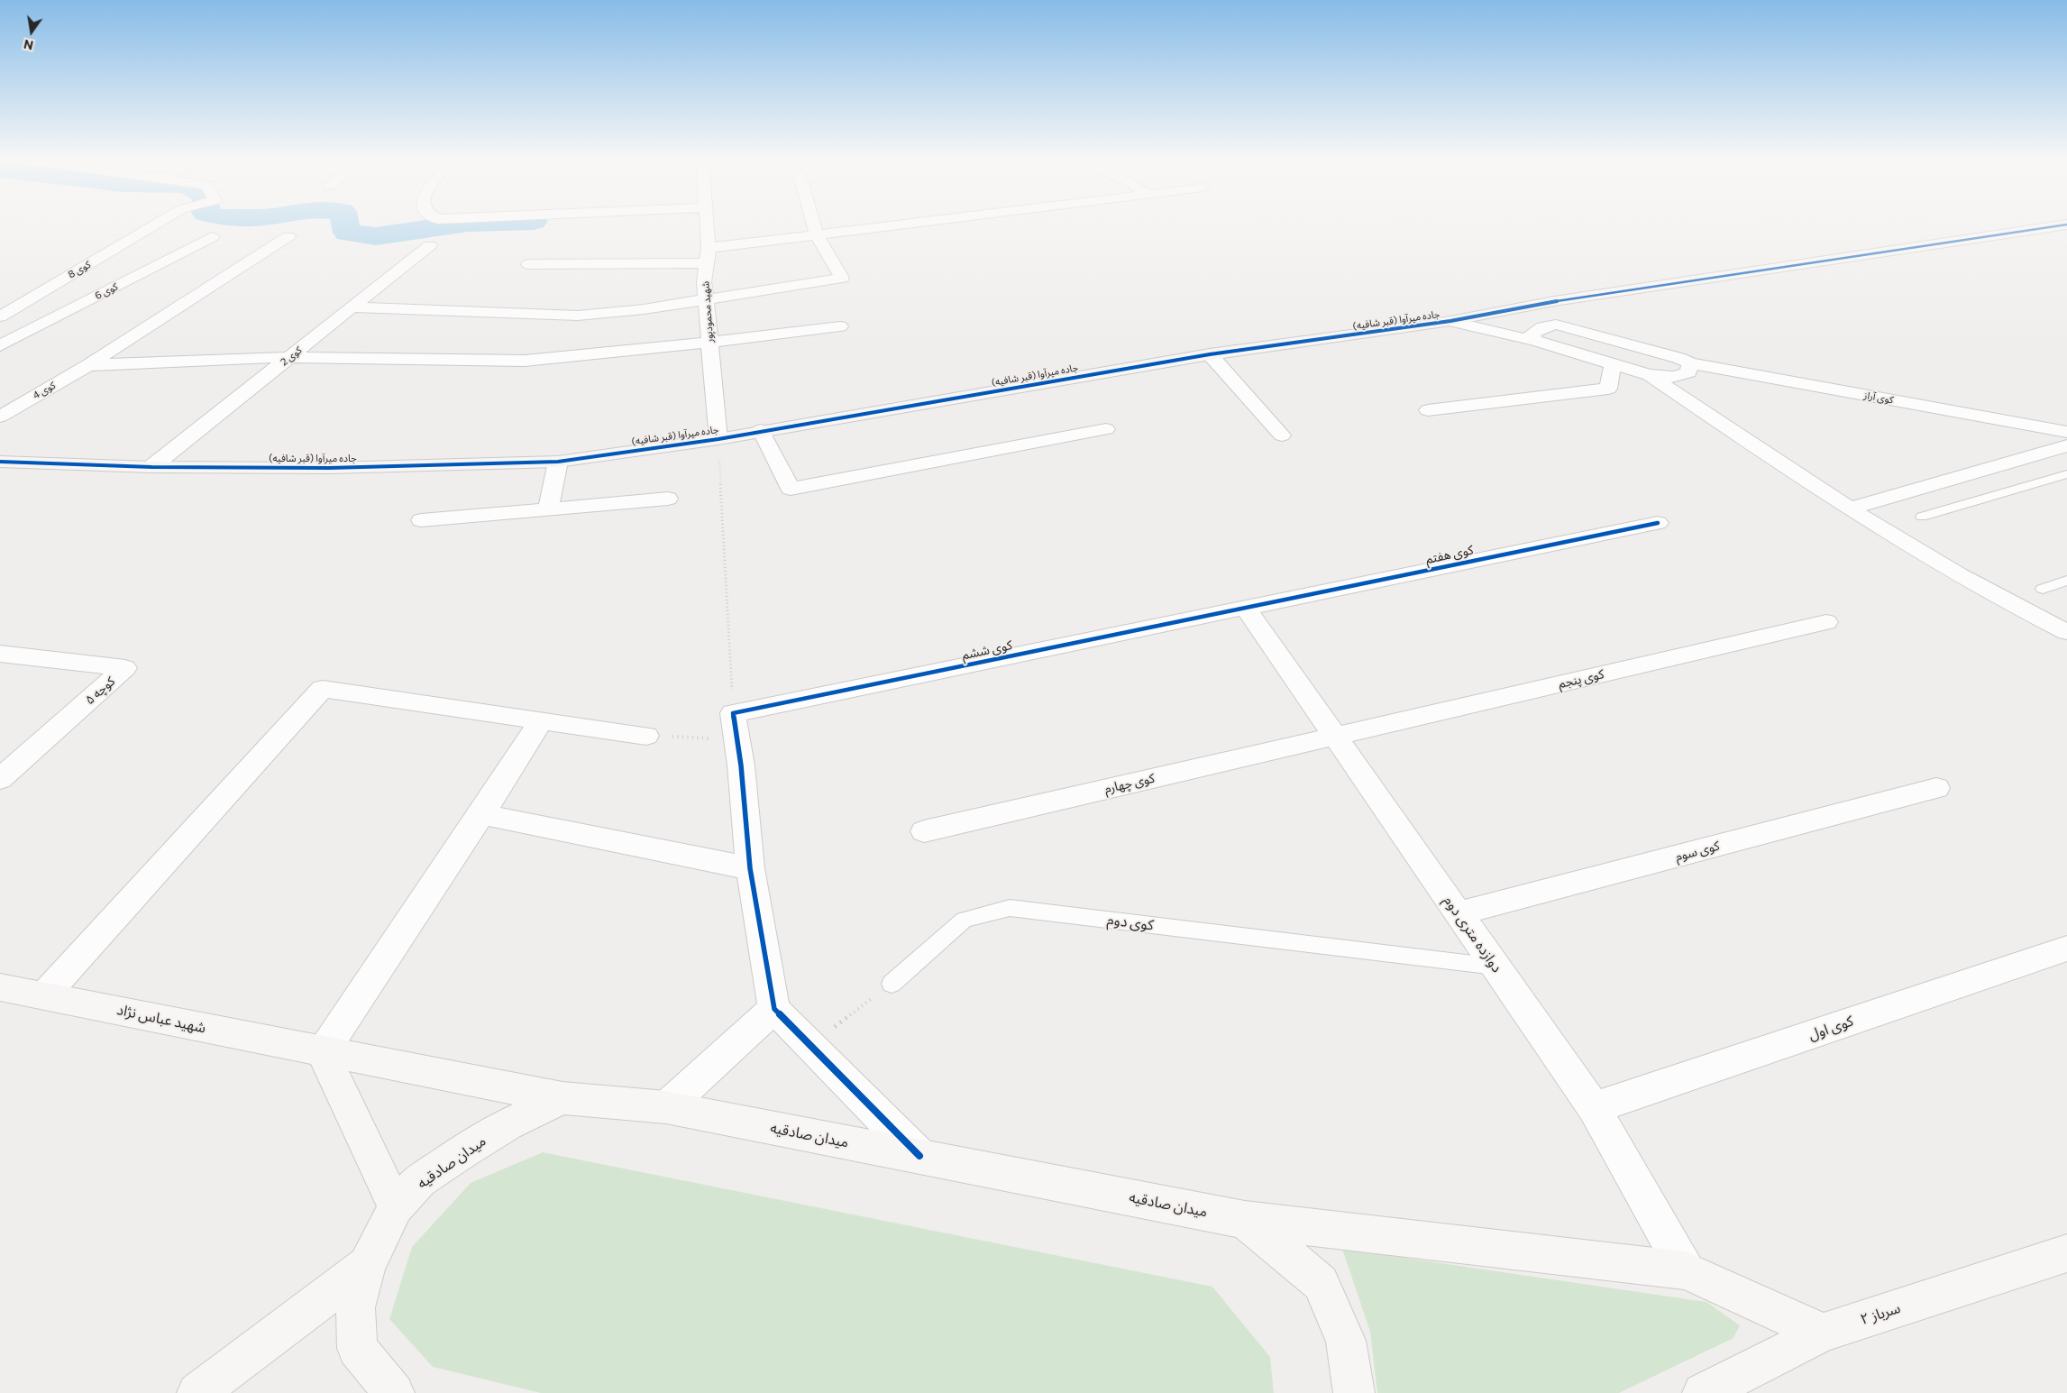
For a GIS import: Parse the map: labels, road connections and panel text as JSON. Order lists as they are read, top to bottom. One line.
{"streets":{"street":["کوی 8","کوی 6","شهید محمودپور","جاده میرآوا (قبر شافیه)","کوی 2","کوی 4","کوی آراز","کوی هفتم","کوی ششم","کوی پنجم","کوچه ۵","کوی چهارم","کوی سوم","دوازده متری دوم","شهید عباس نژاد","کوی اول","میدان صادقیه","سرباز ۲"],"lane":["کوی دوم"]},"crossings":[["شهید محمودپور","جاده میرآوا (قبر شافیه)"],["جاده میرآوا (قبر شافیه)","کوی 2"],["کوی هفتم","کوی ششم"],["کوی هفتم","دوازده متری دوم"],["کوی ششم","دوازده متری دوم"],["کوی پنجم","کوی چهارم"],["کوی پنجم","دوازده متری دوم"],["کوی چهارم","دوازده متری دوم"],["کوی سوم","دوازده متری دوم"],["کوی دوم","دوازده متری دوم"],["دوازده متری دوم","کوی اول"],["شهید عباس نژاد","میدان صادقیه"]],"north":"bottom"}
